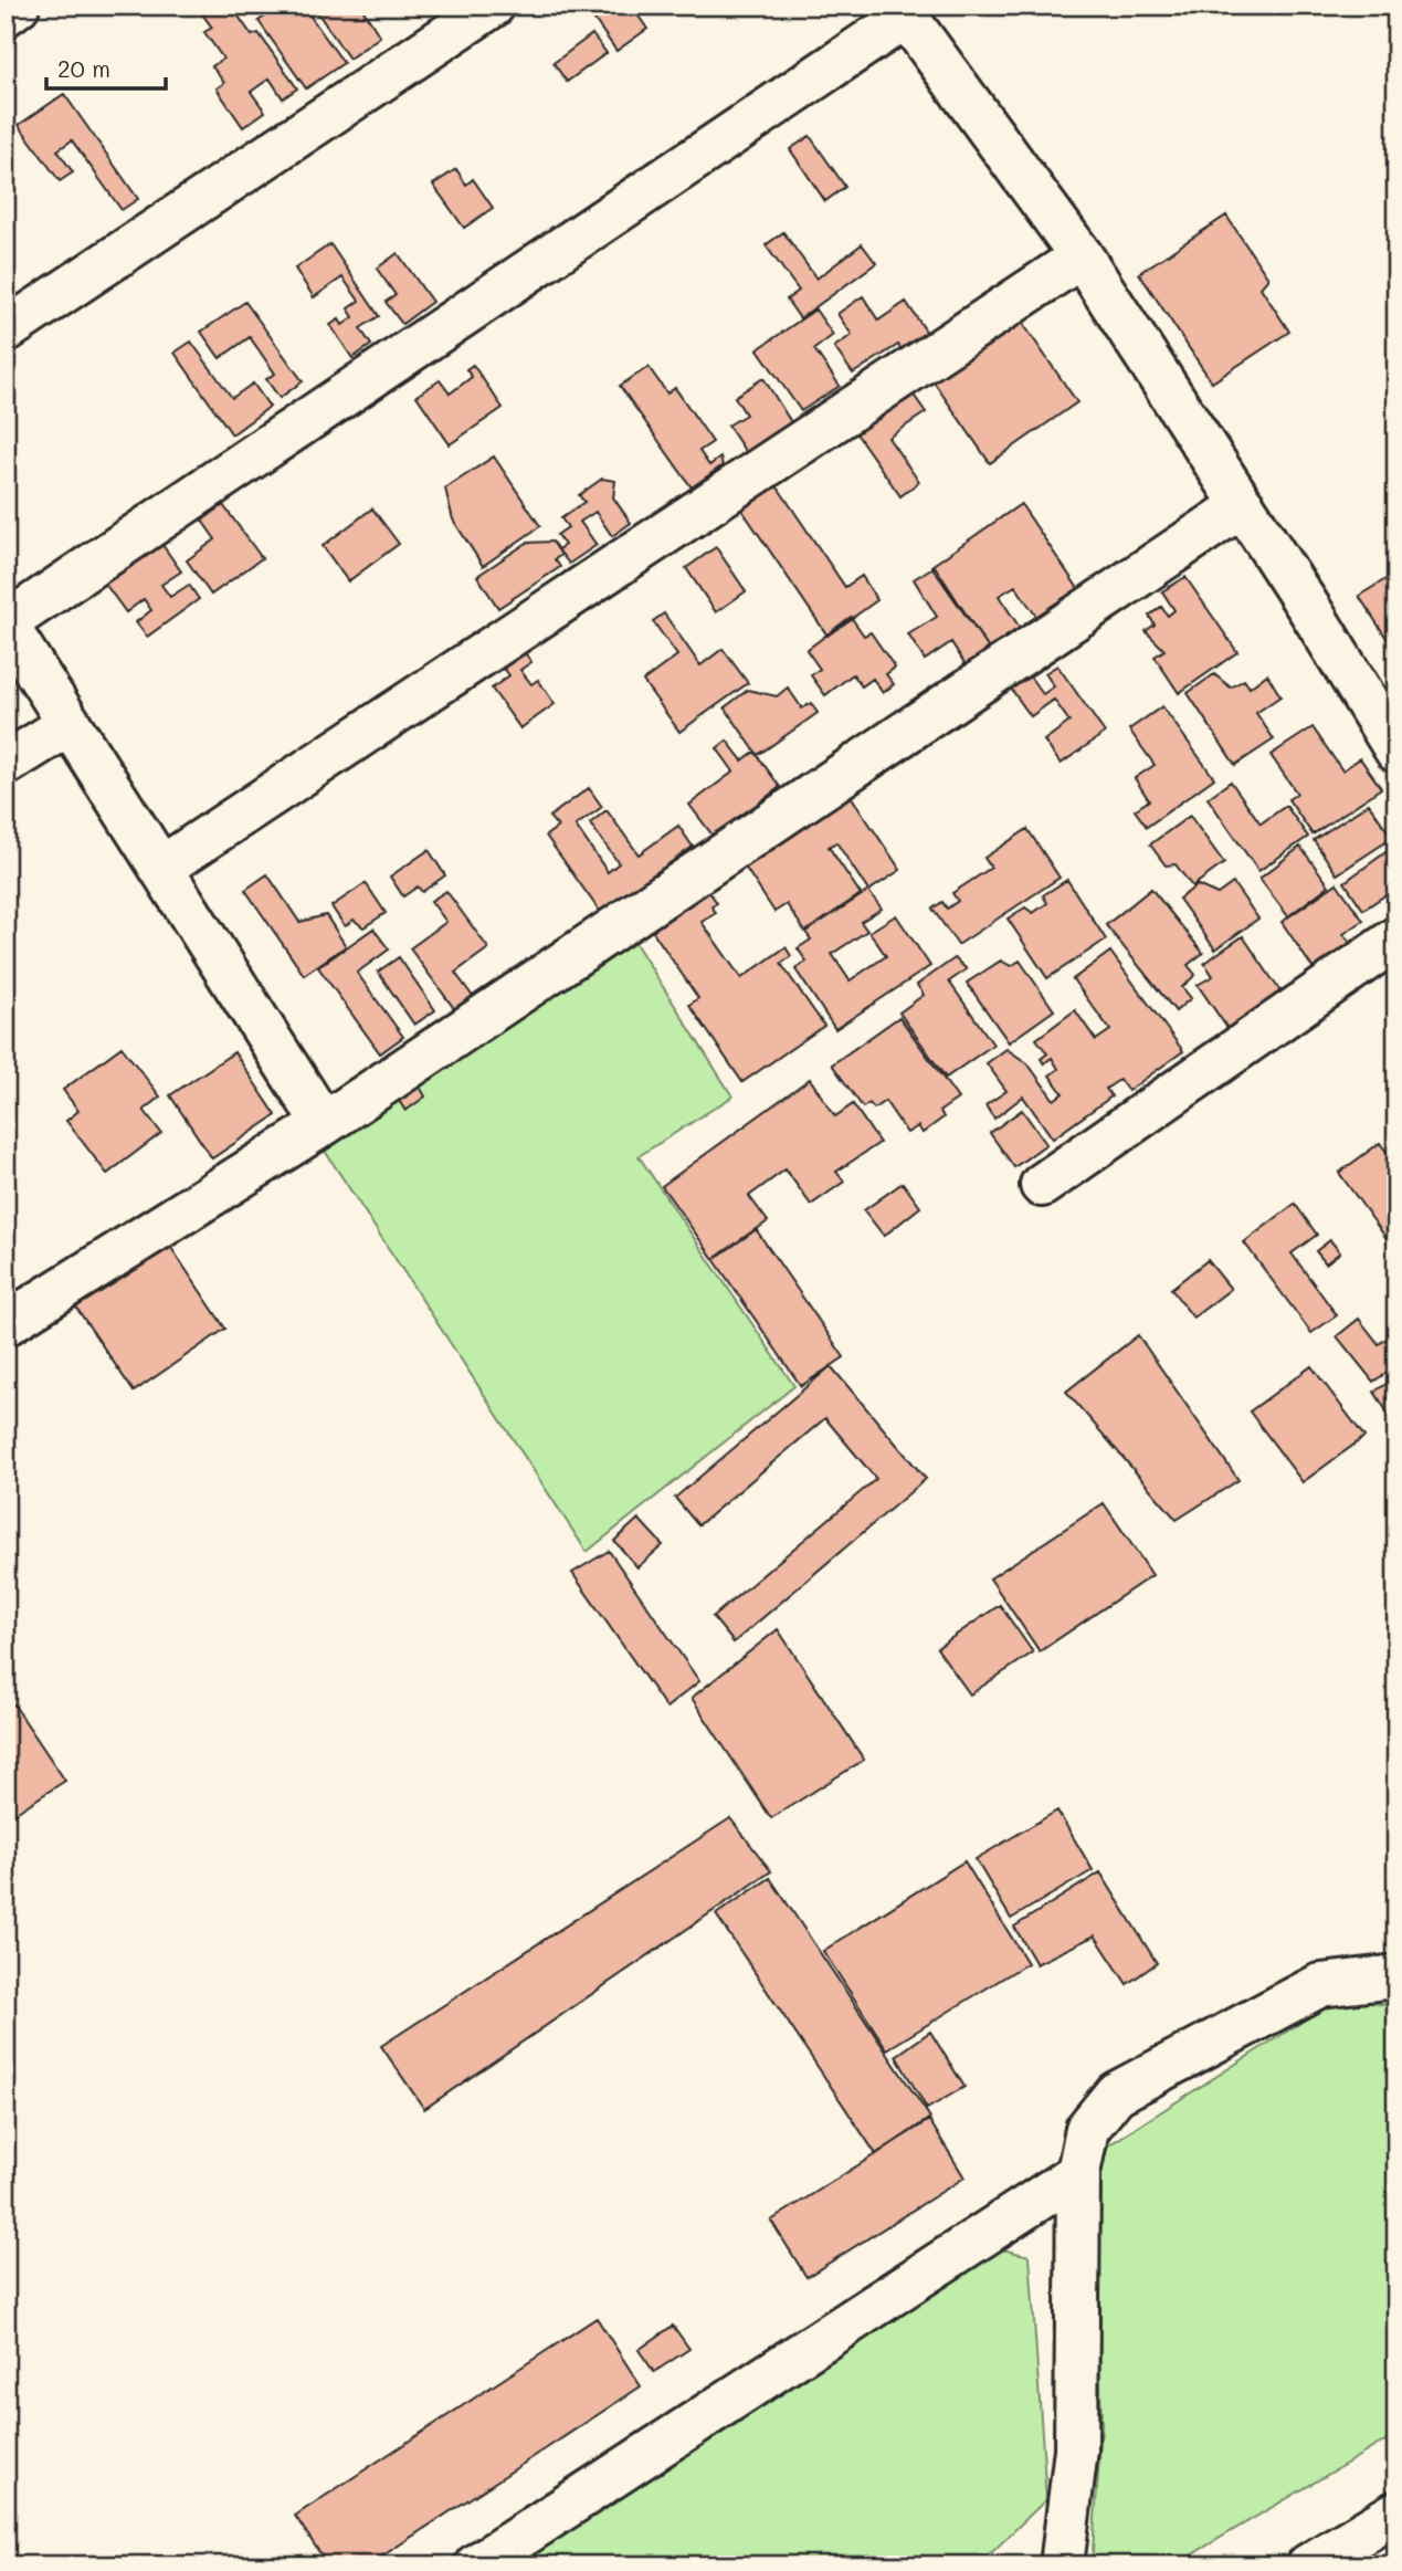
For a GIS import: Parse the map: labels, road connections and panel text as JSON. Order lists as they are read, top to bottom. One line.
{"scale_bar":"20 m"}
